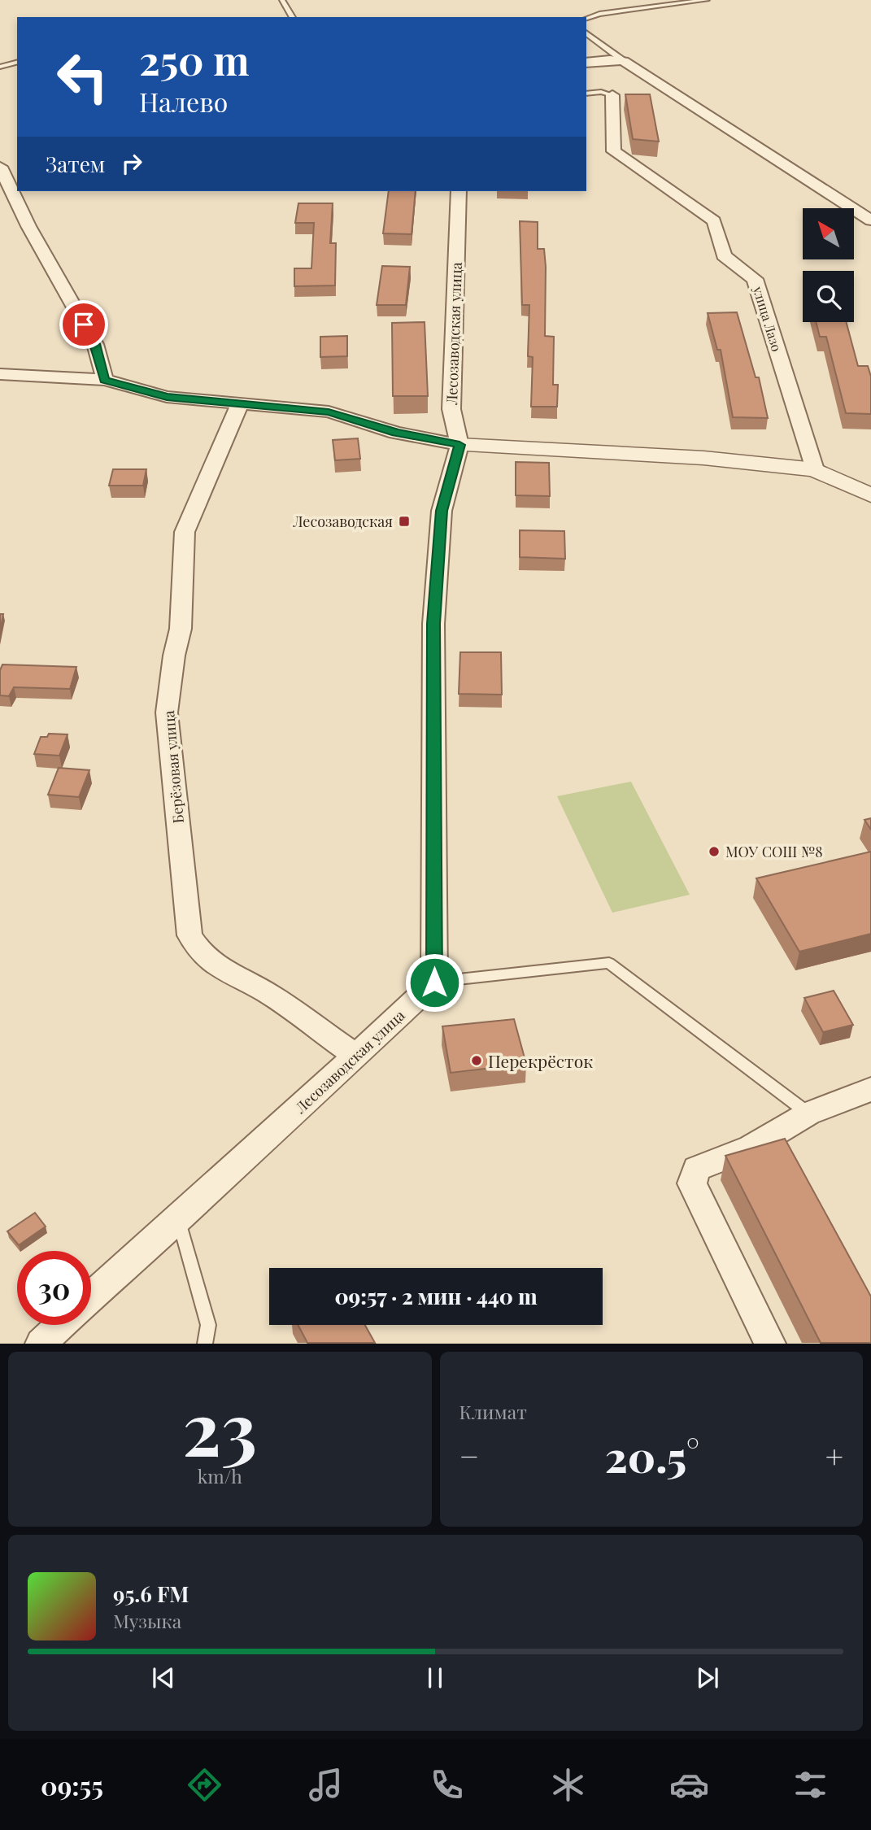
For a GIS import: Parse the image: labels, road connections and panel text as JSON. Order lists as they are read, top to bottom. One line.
{"streets":{"street":["улица Лазо","Лесозаводская улица","Берёзовая улица"]},"crossings":[["Лесозаводская улица","Берёзовая улица"]],"places":{"transit":["Лесозаводская"],"other":["МОУ СОШ №8","Перекрёсток"]},"north":"top left","page":{"turn":["250 m","Налево"],"then":"Затем","limit":"30","trip":"09:57 · 2 мин · 440 m","tile":[["23","km/h"],"Климат"],"heat":["−","20.5°","+"],"song":["95.6 FM","Музыка"],"tabs":"09:55"}}
